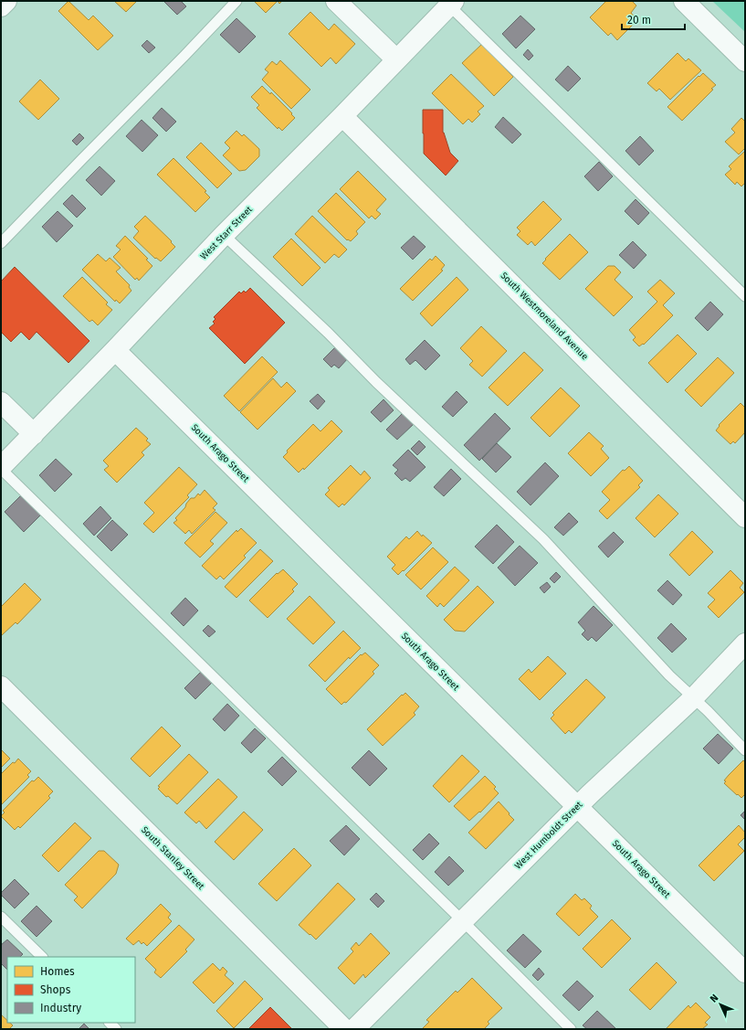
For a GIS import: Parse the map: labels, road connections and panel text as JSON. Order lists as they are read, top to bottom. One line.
{"streets":{"street":["West Starr Street","South Westmoreland Avenue","South Arago Street","West Humboldt Street","South Stanley Street"]},"crossings":[["West Starr Street","South Westmoreland Avenue"],["West Starr Street","South Arago Street"],["South Arago Street","West Humboldt Street"]],"legend":["Homes","Shops","Industry"],"scale_bar":"20 m","north":"top left"}
